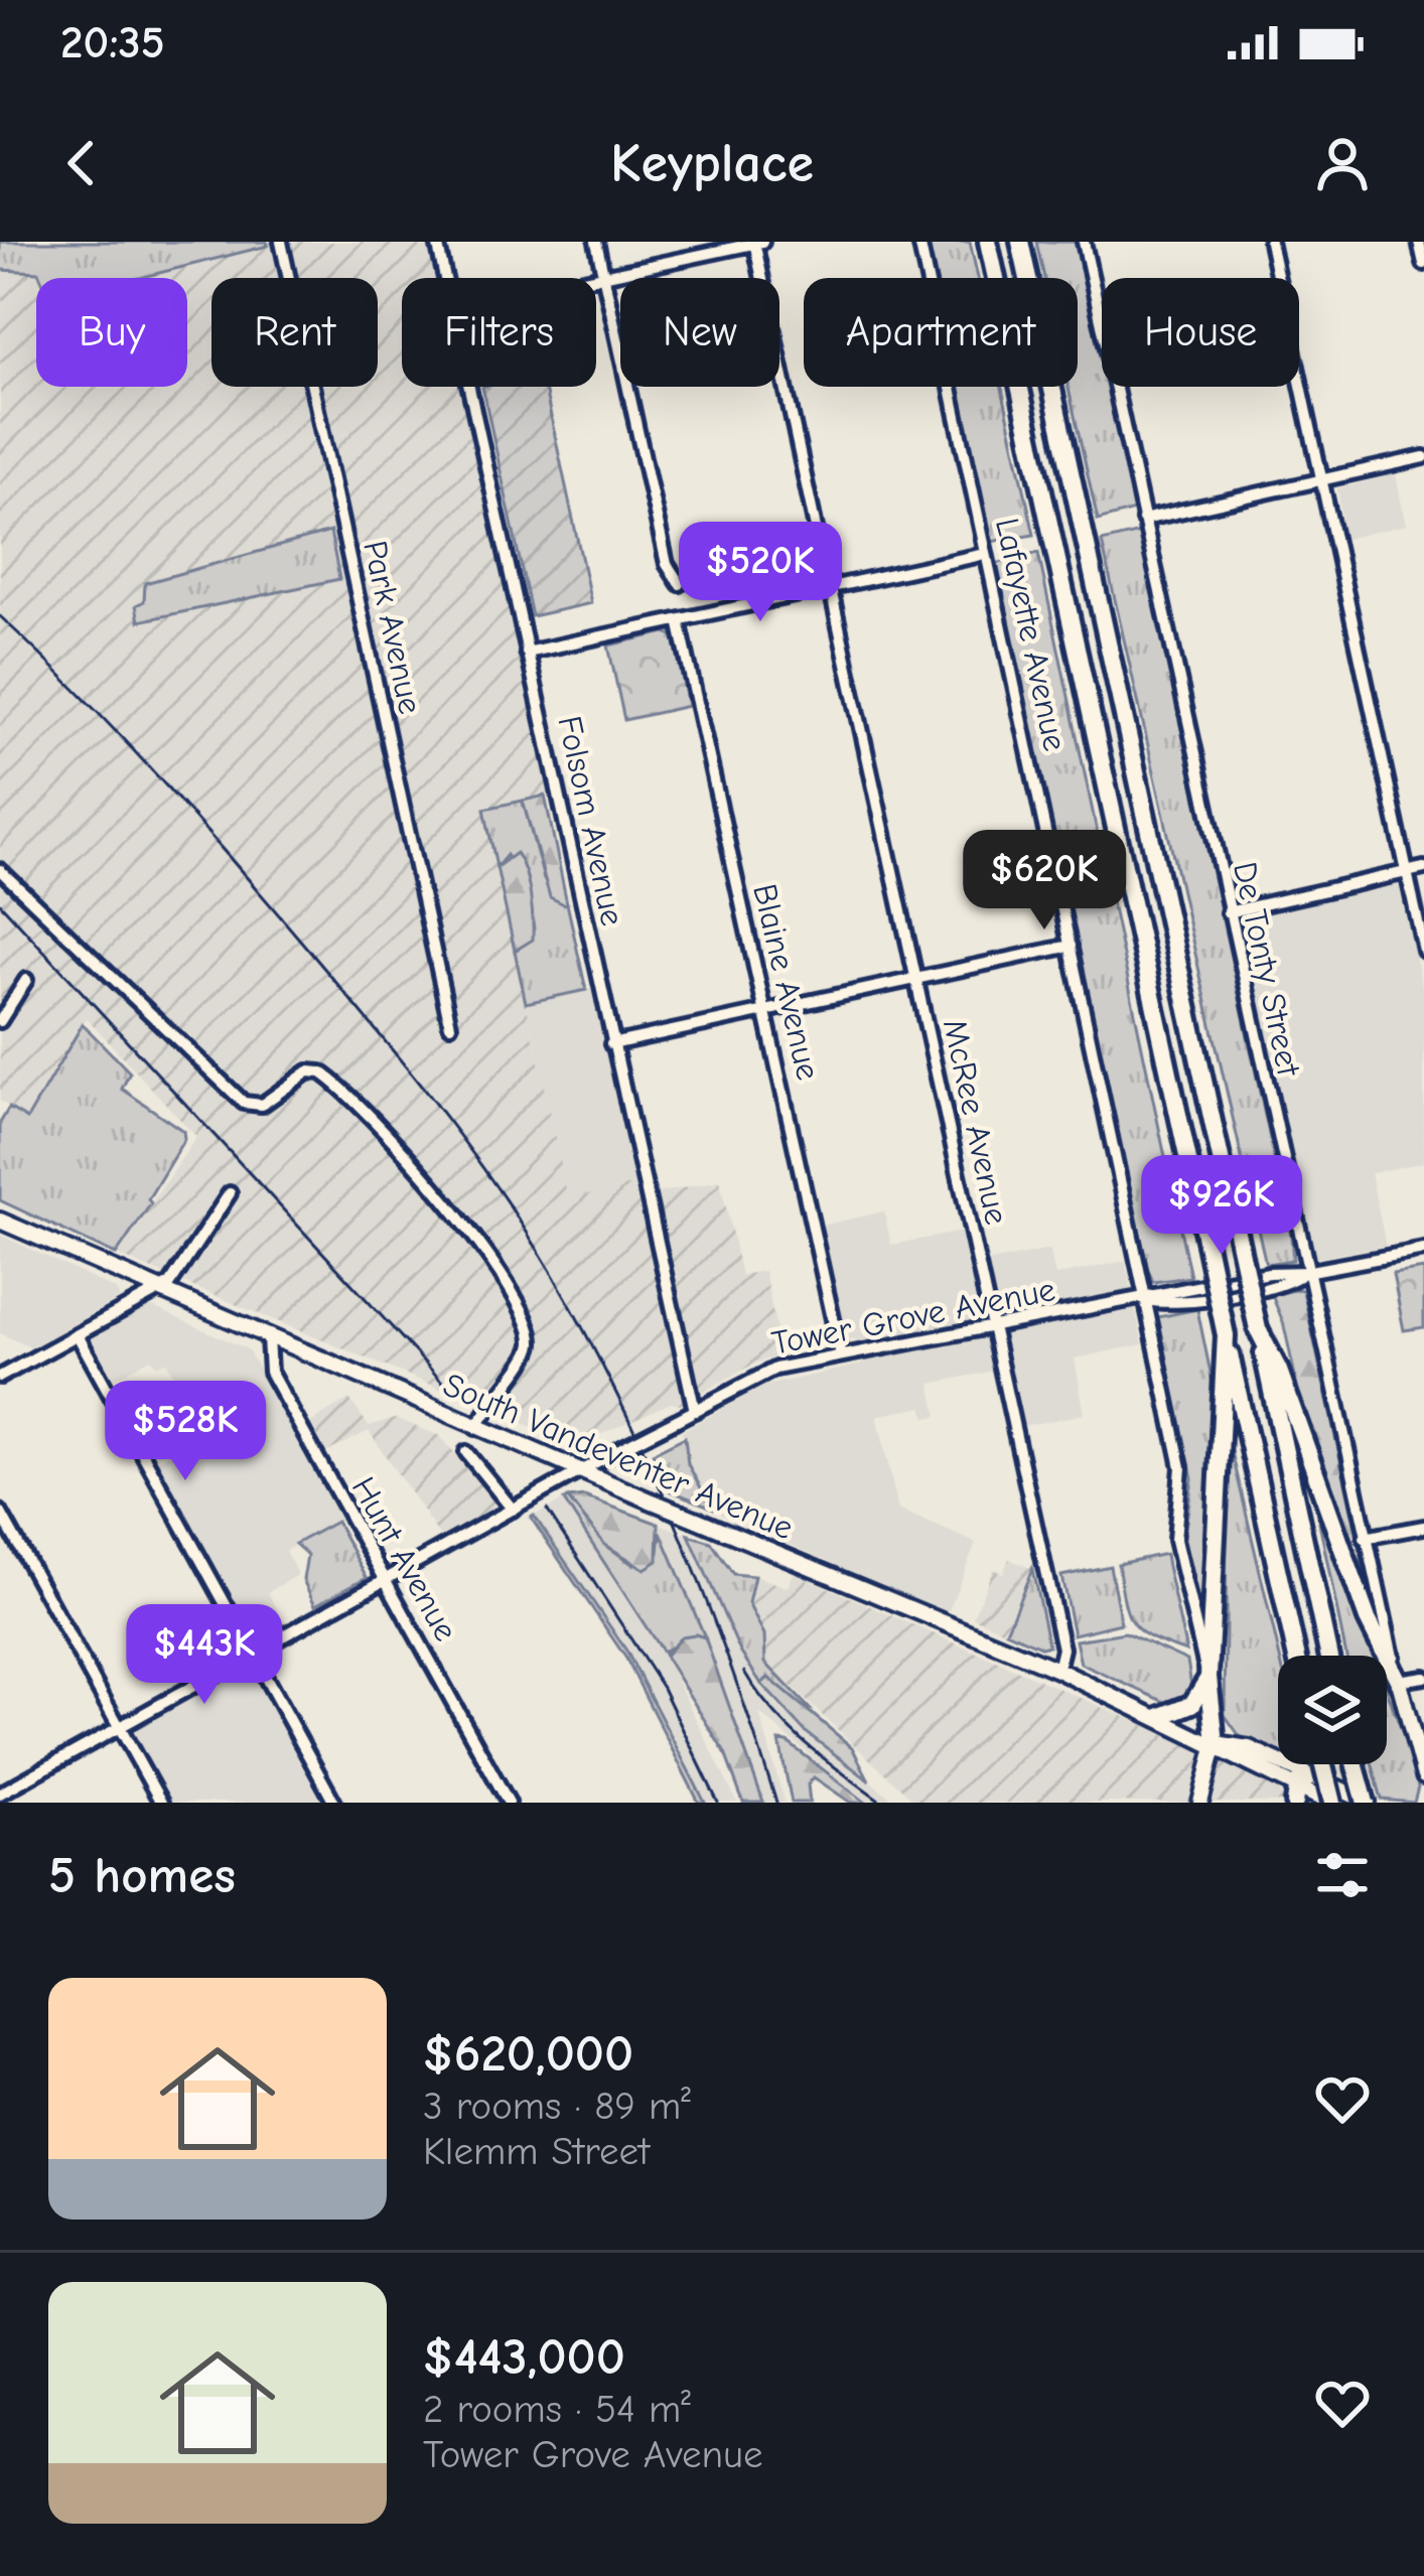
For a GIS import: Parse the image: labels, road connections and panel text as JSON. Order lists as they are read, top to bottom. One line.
{"streets":{"main road":["De Tonty Street","South Vandeventer Avenue"],"street":["Park Avenue","Lafayette Avenue","Folsom Avenue","Blaine Avenue","McRee Avenue","Tower Grove Avenue","Hunt Avenue"]},"crossings":[["Lafayette Avenue","Tower Grove Avenue"],["Folsom Avenue","Tower Grove Avenue"],["De Tonty Street","Tower Grove Avenue"],["Blaine Avenue","Tower Grove Avenue"],["McRee Avenue","Tower Grove Avenue"],["McRee Avenue","South Vandeventer Avenue"],["Tower Grove Avenue","South Vandeventer Avenue"],["Tower Grove Avenue","Hunt Avenue"],["South Vandeventer Avenue","Hunt Avenue"]],"page":{"status":"20:35","header":"Keyplace","chip":["Buy","Rent","Filters","New","Apartment","House"],"price":["$520K","$620K","$926K","$528K","$443K"],"heading":"5 homes","list":[{"name":"$620,000","note":"3 rooms · 89 m² · Klemm Street"},{"name":"$443,000","note":"2 rooms · 54 m² · Tower Grove Avenue"}]}}
